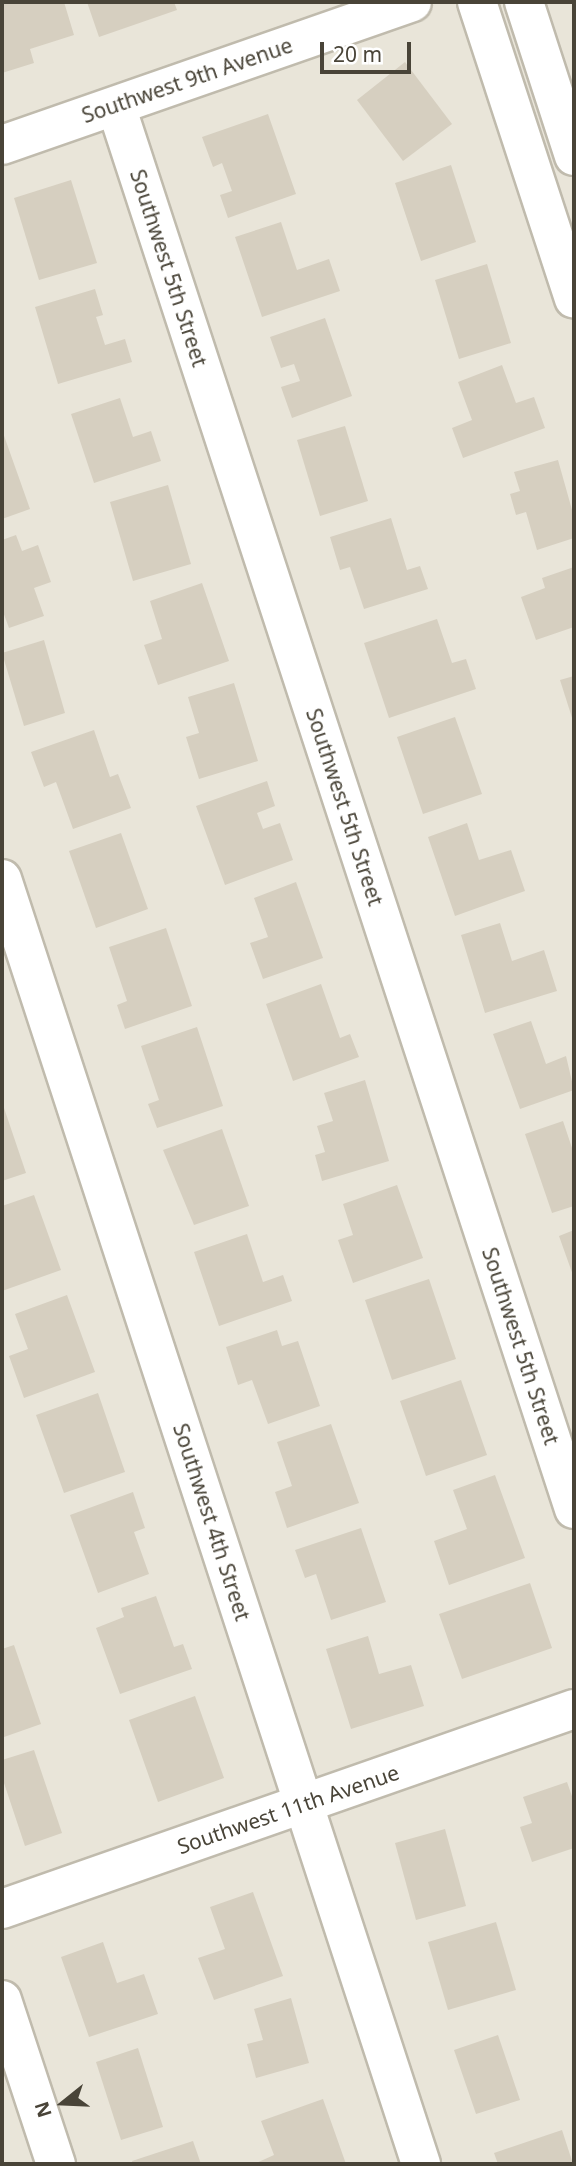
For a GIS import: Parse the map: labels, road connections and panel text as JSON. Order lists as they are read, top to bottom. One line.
{"streets":{"street":["Southwest 9th Avenue","Southwest 5th Street","Southwest 4th Street","Southwest 11th Avenue"]},"crossings":[["Southwest 9th Avenue","Southwest 5th Street"],["Southwest 4th Street","Southwest 11th Avenue"]],"scale_bar":"20 m","north":"left"}
